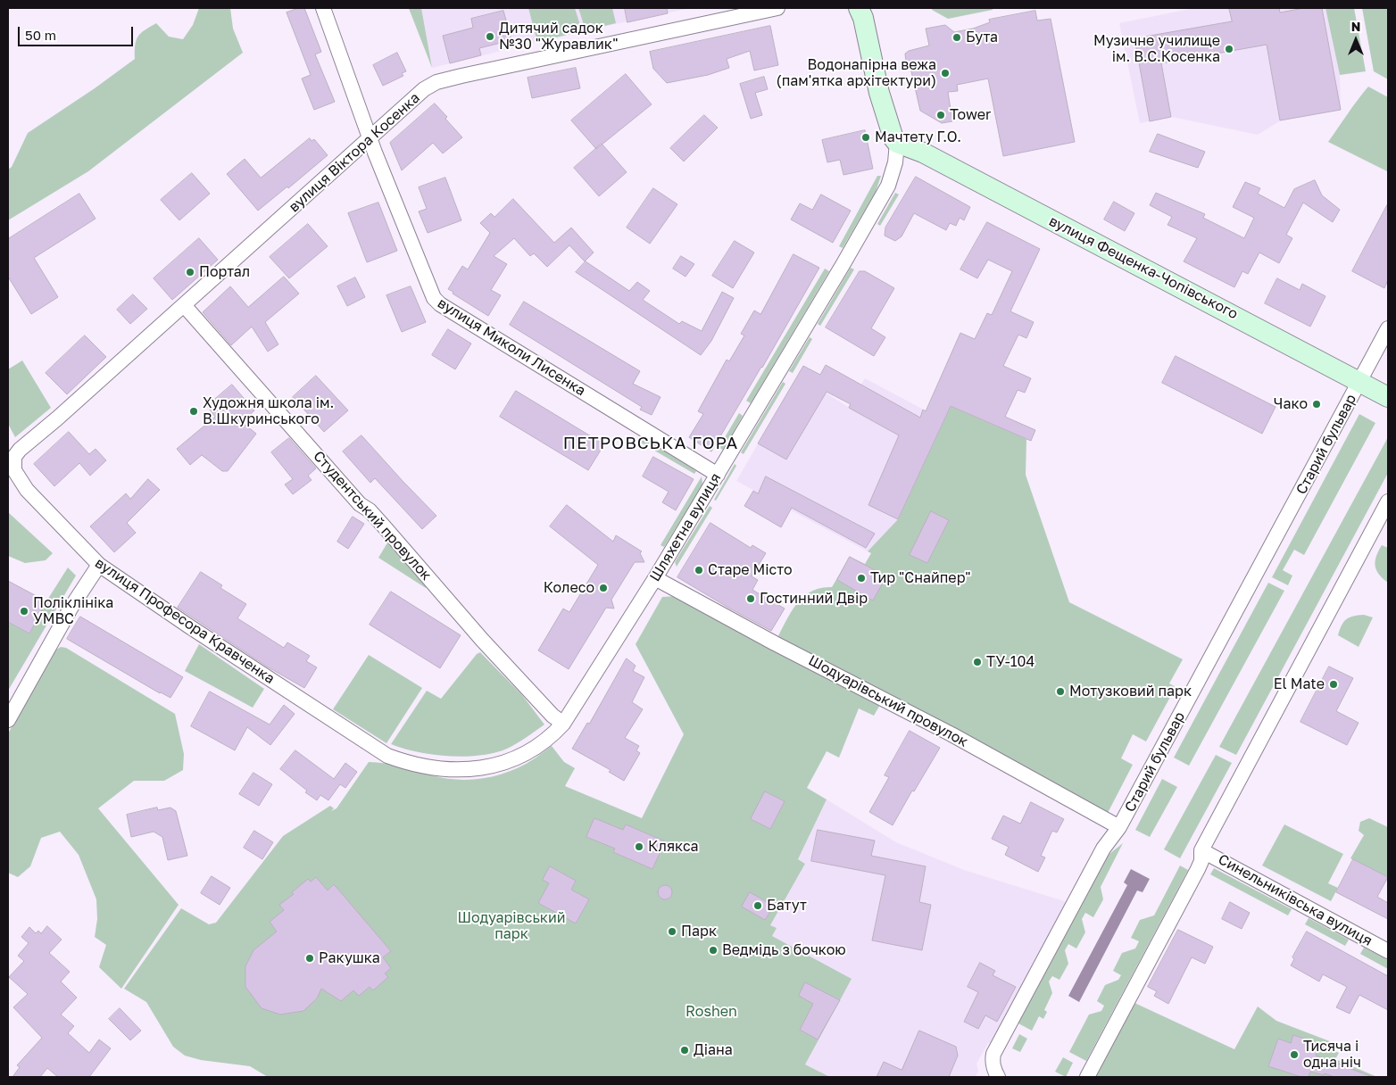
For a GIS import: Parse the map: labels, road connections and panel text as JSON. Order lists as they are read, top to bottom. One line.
{"streets":{"street":["вулиця Віктора Косенка","вулиця Фещенка-Чопівського","вулиця Миколи Лисенка","Старий бульвар","Студентський провулок","Шляхетна вулиця","вулиця Професора Кравченка","Шодуарівський провулок","Синельниківська вулиця"]},"crossings":[["вулиця Віктора Косенка","вулиця Миколи Лисенка"],["вулиця Віктора Косенка","Студентський провулок"],["вулиця Віктора Косенка","вулиця Професора Кравченка"],["вулиця Фещенка-Чопівського","Старий бульвар"],["вулиця Фещенка-Чопівського","Шляхетна вулиця"],["вулиця Миколи Лисенка","Шляхетна вулиця"],["Старий бульвар","Шодуарівський провулок"],["Студентський провулок","Шляхетна вулиця"],["Шляхетна вулиця","вулиця Професора Кравченка"],["Шляхетна вулиця","Шодуарівський провулок"]],"districts":["ПЕТРОВСЬКА ГОРА"],"parks":["Шодуарівський парк","Roshen"],"places":["Дитячий садок №30 \"Журавлик\"","Бута","Музичне училище ім. В.С.Косенка","Водонапірна вежа (пам'ятка архітектури)","Tower","Мачтету Г.О.","Портал","Чако","Художня школа ім. В.Шкуринського","Старе Місто","Тир \"Снайпер\"","Колесо","Гостинний Двір","Поліклініка УМВС","ТУ-104","El Mate","Мотузковий парк","Клякса","Батут","Парк","Ведмідь з бочкою","Ракушка","Діана","Тисяча і одна ніч"],"scale_bar":"50 m","north":"top"}
